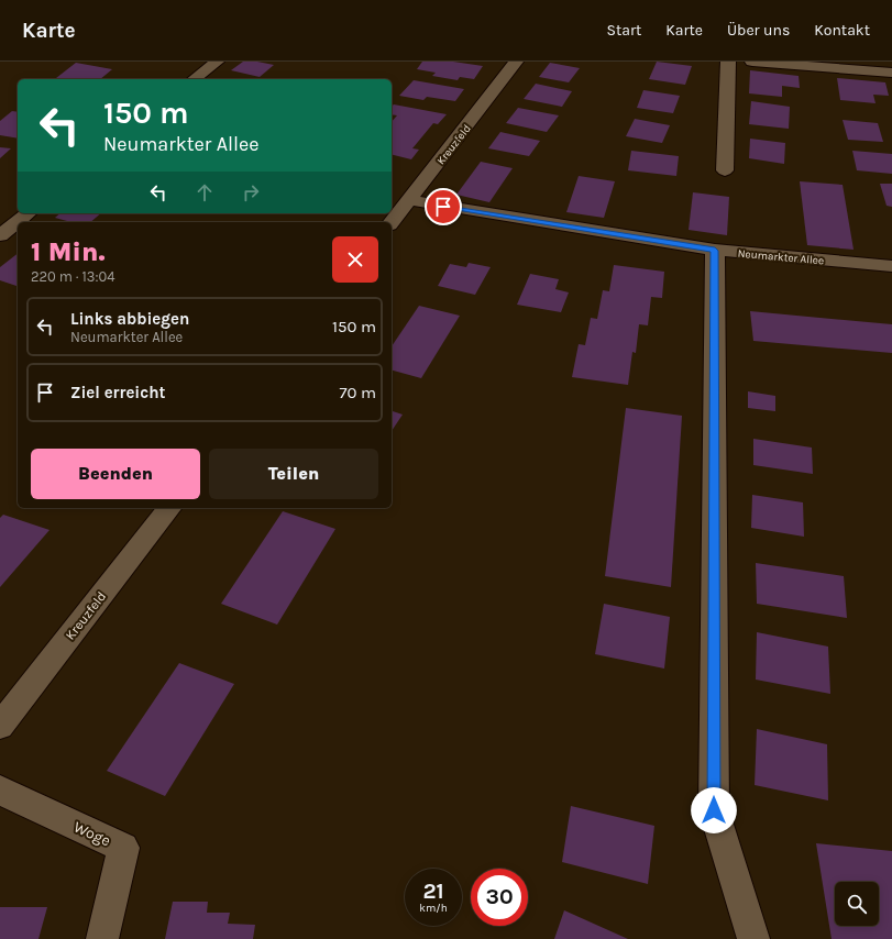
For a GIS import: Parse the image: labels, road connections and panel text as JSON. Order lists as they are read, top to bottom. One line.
{"streets":{"street":["Kreuzfeld","Neumarkter Allee","Woge"]},"crossings":[["Kreuzfeld","Neumarkter Allee"]],"page":{"header":"Karte","nav":["Start","Karte","Über uns","Kontakt"],"turn":["150 m","Neumarkter Allee"],"heading":["1 Min.","220 m · 13:04"],"list":[{"name":"Links abbiegen","note":"Neumarkter Allee","value":"150 m"},{"name":"Ziel erreicht","value":"70 m"}],"buttons":["Beenden","Teilen"],"speed":"21 km/h","limit":"30"}}
